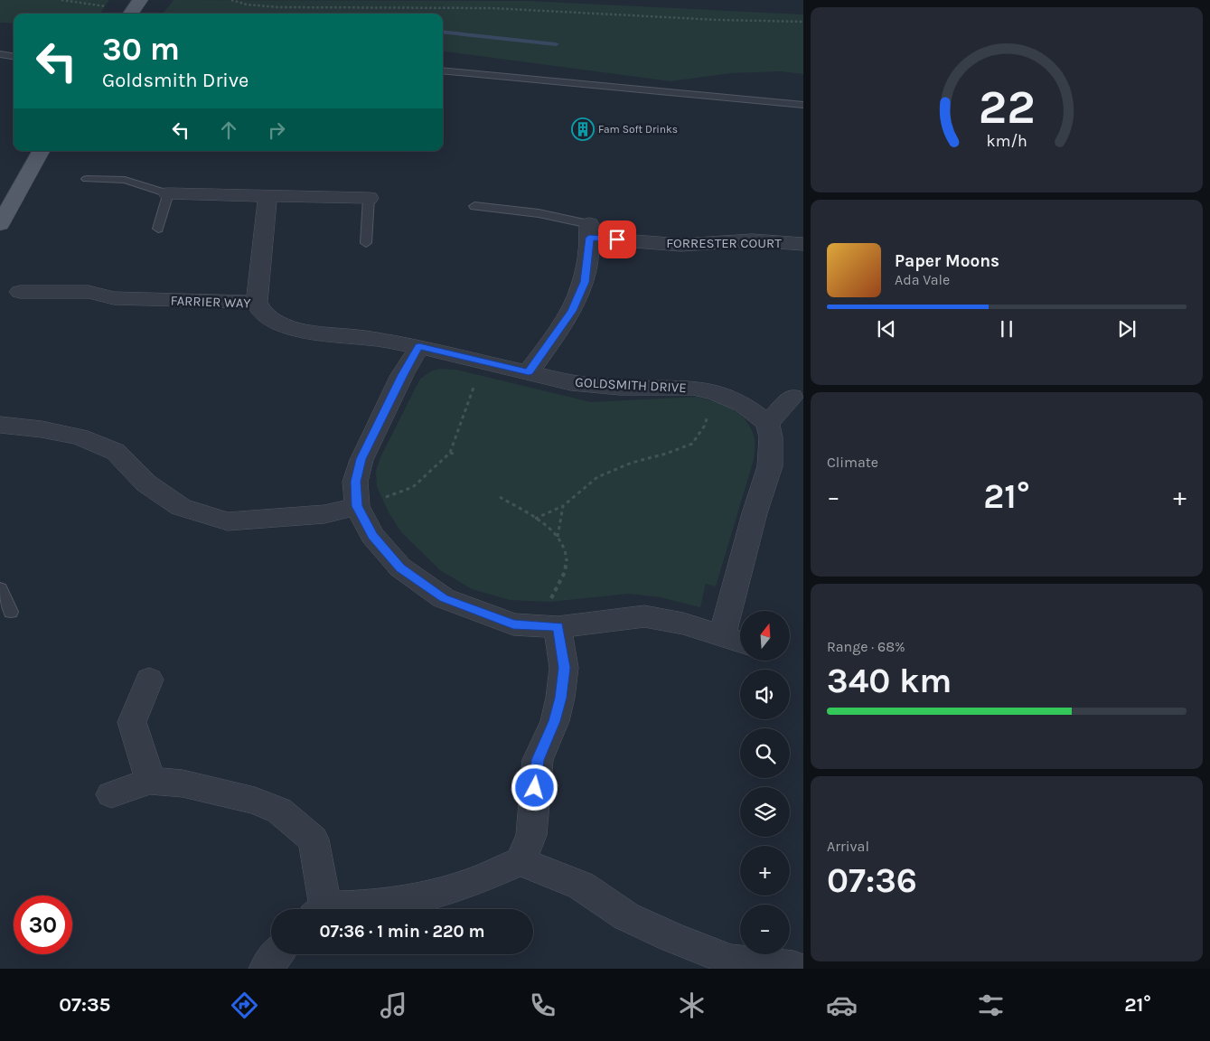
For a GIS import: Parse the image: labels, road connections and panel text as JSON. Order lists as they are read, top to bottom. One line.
{"streets":{"street":["FORRESTER COURT","FARRIER WAY","GOLDSMITH DRIVE"]},"crossings":[["FARRIER WAY","GOLDSMITH DRIVE"]],"places":{"building":["Fam Soft Drinks"]},"north":"top","page":{"turn":["30 m","Goldsmith Drive"],"song":["Paper Moons","Ada Vale"],"tile":["Climate",["Range · 68%","340 km"],["Arrival","07:36"]],"heat":["−","21°","+"],"map_buttons":["+","−"],"limit":"30","trip":"07:36 · 1 min · 220 m","tabs":["07:35","21°"],"gauge":["22","km/h"]}}
